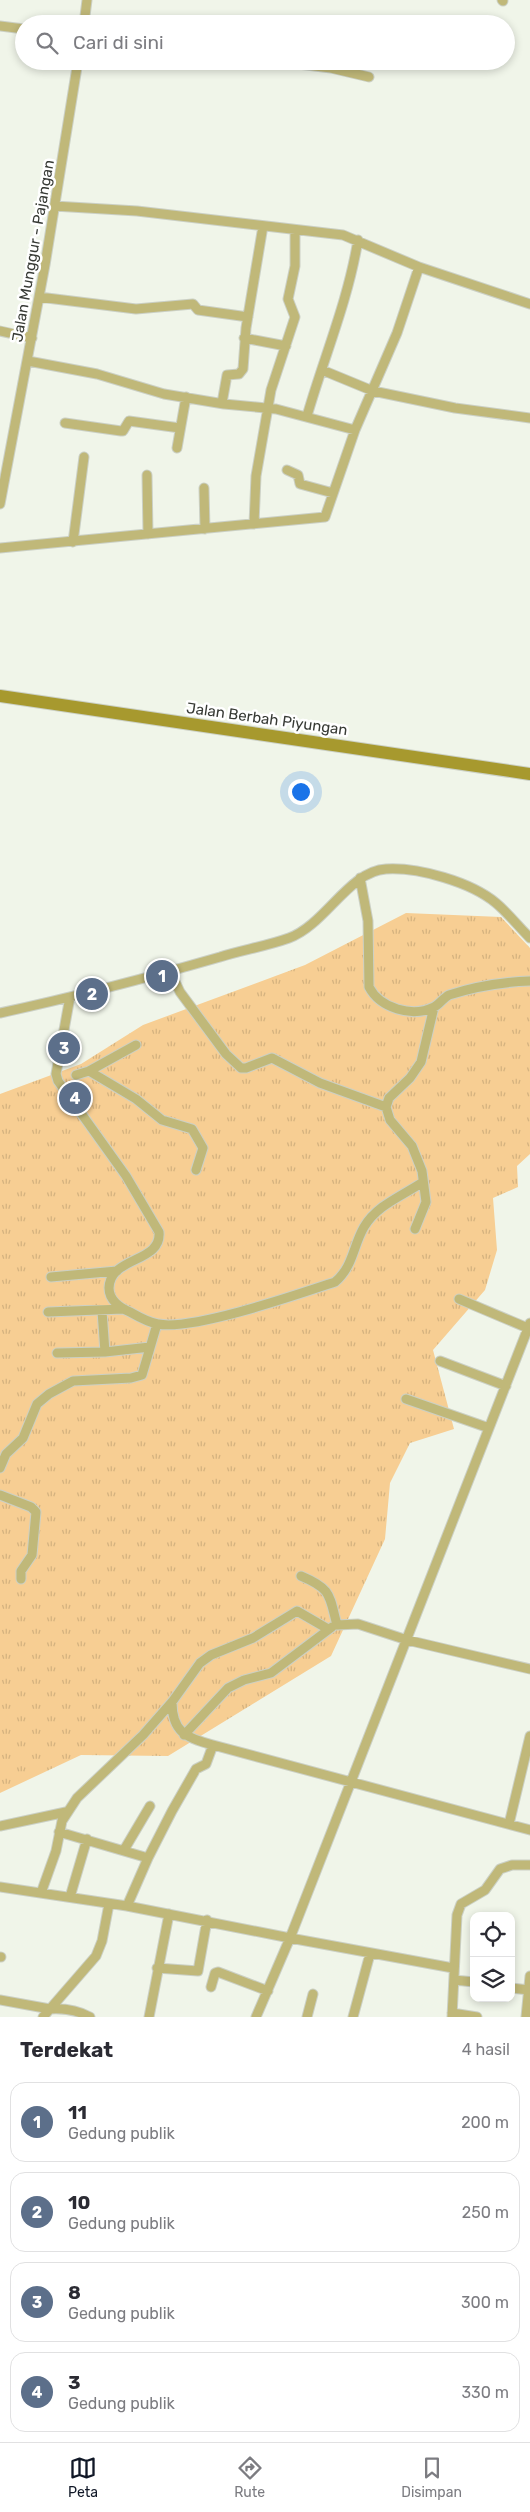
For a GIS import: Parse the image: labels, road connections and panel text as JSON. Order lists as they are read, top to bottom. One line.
{"streets":{"street":["Jalan Munggur - Pajangan","Jalan Berbah Piyungan"]},"page":{"search":"Cari di sini","pins":["1","2","3","4"],"heading":["Terdekat","4 hasil"],"list":[{"mark":"1","name":"11","note":"Gedung publik","value":"200 m"},{"mark":"2","name":"10","note":"Gedung publik","value":"250 m"},{"mark":"3","name":"8","note":"Gedung publik","value":"300 m"},{"mark":"4","name":"3","note":"Gedung publik","value":"330 m"}],"nav":["Peta","Rute","Disimpan"]}}
